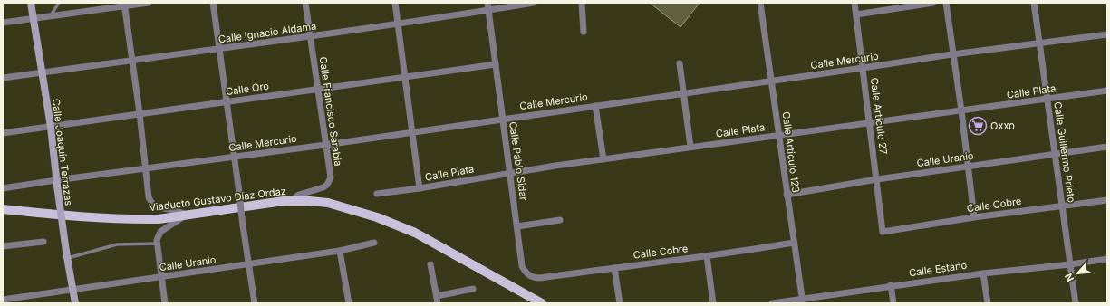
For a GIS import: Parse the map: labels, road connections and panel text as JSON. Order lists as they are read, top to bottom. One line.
{"streets":{"main road":["Viaducto Gustavo Díaz Ordaz"],"street":["Calle Ignacio Aldama","Calle Mercurio","Calle Oro","Calle Plata","Calle Francisco Sarabia","Calle Artículo 27","Calle Joaquín Terrazas","Calle Artículo 123","Calle Guillermo Prieto","Calle Uranio","Calle Pablo Sidar","Calle Cobre","Calle Estaño"]},"crossings":[["Calle Ignacio Aldama","Calle Francisco Sarabia"],["Calle Ignacio Aldama","Calle Joaquín Terrazas"],["Calle Ignacio Aldama","Calle Pablo Sidar"],["Calle Mercurio","Calle Francisco Sarabia"],["Calle Mercurio","Calle Artículo 27"],["Calle Mercurio","Calle Joaquín Terrazas"],["Calle Mercurio","Calle Artículo 123"],["Calle Mercurio","Calle Guillermo Prieto"],["Calle Mercurio","Calle Pablo Sidar"],["Calle Oro","Calle Francisco Sarabia"],["Calle Oro","Calle Joaquín Terrazas"],["Calle Oro","Calle Pablo Sidar"],["Calle Plata","Calle Artículo 27"],["Calle Plata","Calle Artículo 123"],["Calle Plata","Calle Guillermo Prieto"],["Calle Plata","Calle Pablo Sidar"],["Calle Francisco Sarabia","Viaducto Gustavo Díaz Ordaz"],["Calle Artículo 27","Calle Uranio"],["Calle Artículo 27","Calle Cobre"],["Calle Joaquín Terrazas","Calle Uranio"],["Calle Artículo 123","Calle Uranio"],["Calle Artículo 123","Calle Cobre"],["Calle Artículo 123","Calle Estaño"],["Calle Guillermo Prieto","Calle Uranio"],["Calle Guillermo Prieto","Calle Cobre"],["Calle Guillermo Prieto","Calle Estaño"],["Calle Pablo Sidar","Calle Cobre"]],"places":{"supermarket":["Oxxo"]},"north":"bottom left"}
